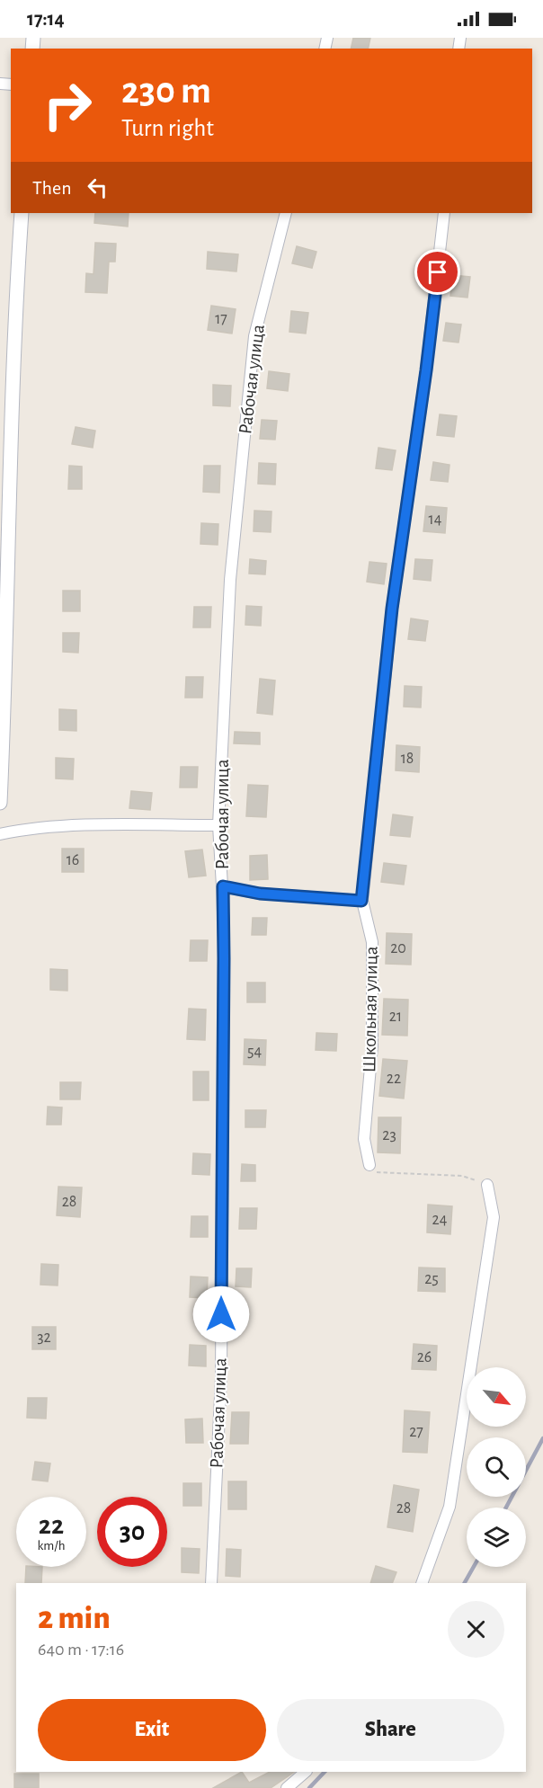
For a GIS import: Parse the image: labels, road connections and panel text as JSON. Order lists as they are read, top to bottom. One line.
{"streets":{"street":["Рабочая улица","Школьная улица"]},"house_numbers":["17","14","18","16","20","21","54","22","23","28","24","25","32","26","27","28"],"north":"bottom right","page":{"status":"17:14","turn":["230 m","Turn right"],"then":"Then","speed":"22 km/h","limit":"30","heading":["2 min","640 m · 17:16"],"buttons":["Exit","Share"]}}
